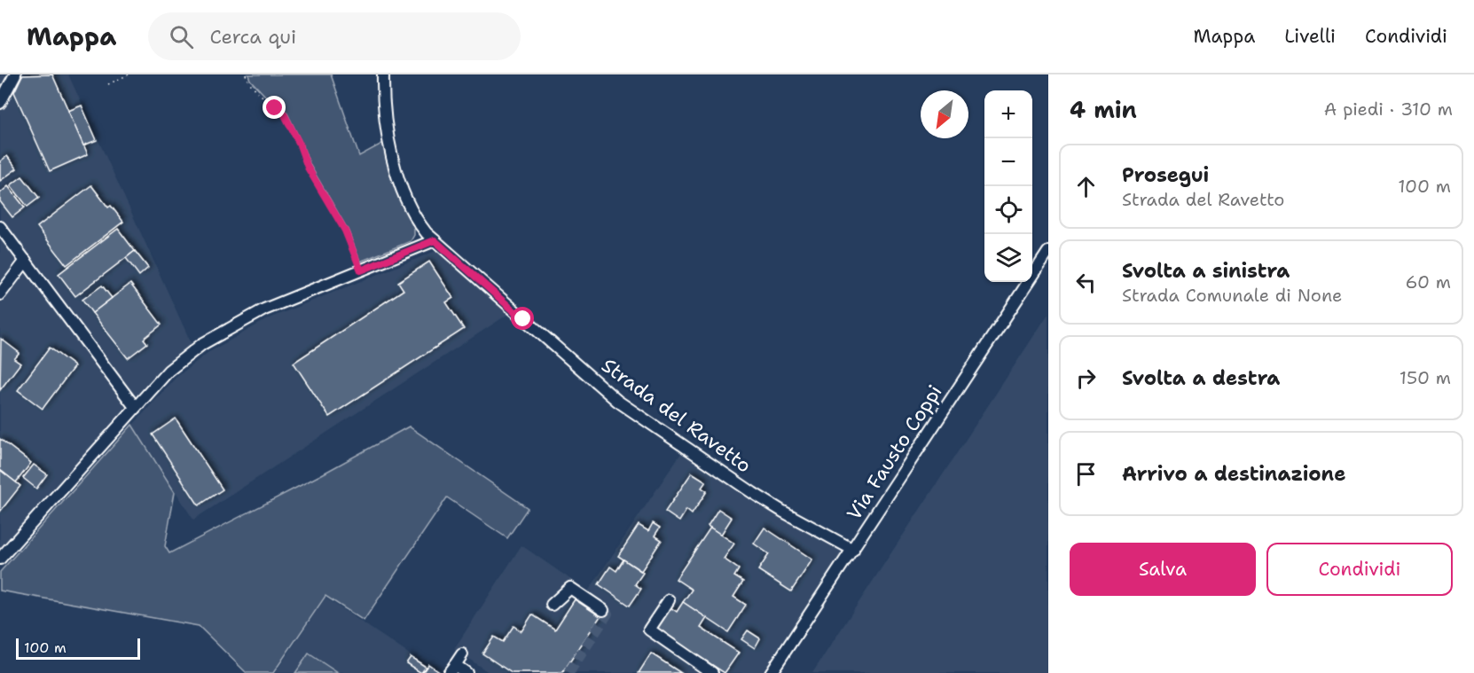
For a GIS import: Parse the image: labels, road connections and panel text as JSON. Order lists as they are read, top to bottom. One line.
{"streets":{"street":["Strada del Ravetto","Via Fausto Coppi"]},"crossings":[["Strada del Ravetto","Via Fausto Coppi"]],"scale_bar":"100 m","north":"bottom left","page":{"header":"Mappa","search":"Cerca qui","nav":["Mappa","Livelli","Condividi"],"heading":["4 min","A piedi · 310 m"],"map_buttons":["+","−"],"list":[["Prosegui","Strada del Ravetto","100 m"],["Svolta a sinistra","Strada Comunale di None","60 m"],["Svolta a destra","150 m"],"Arrivo a destinazione"],"buttons":["Salva","Condividi"],"scale":"100 m"}}
